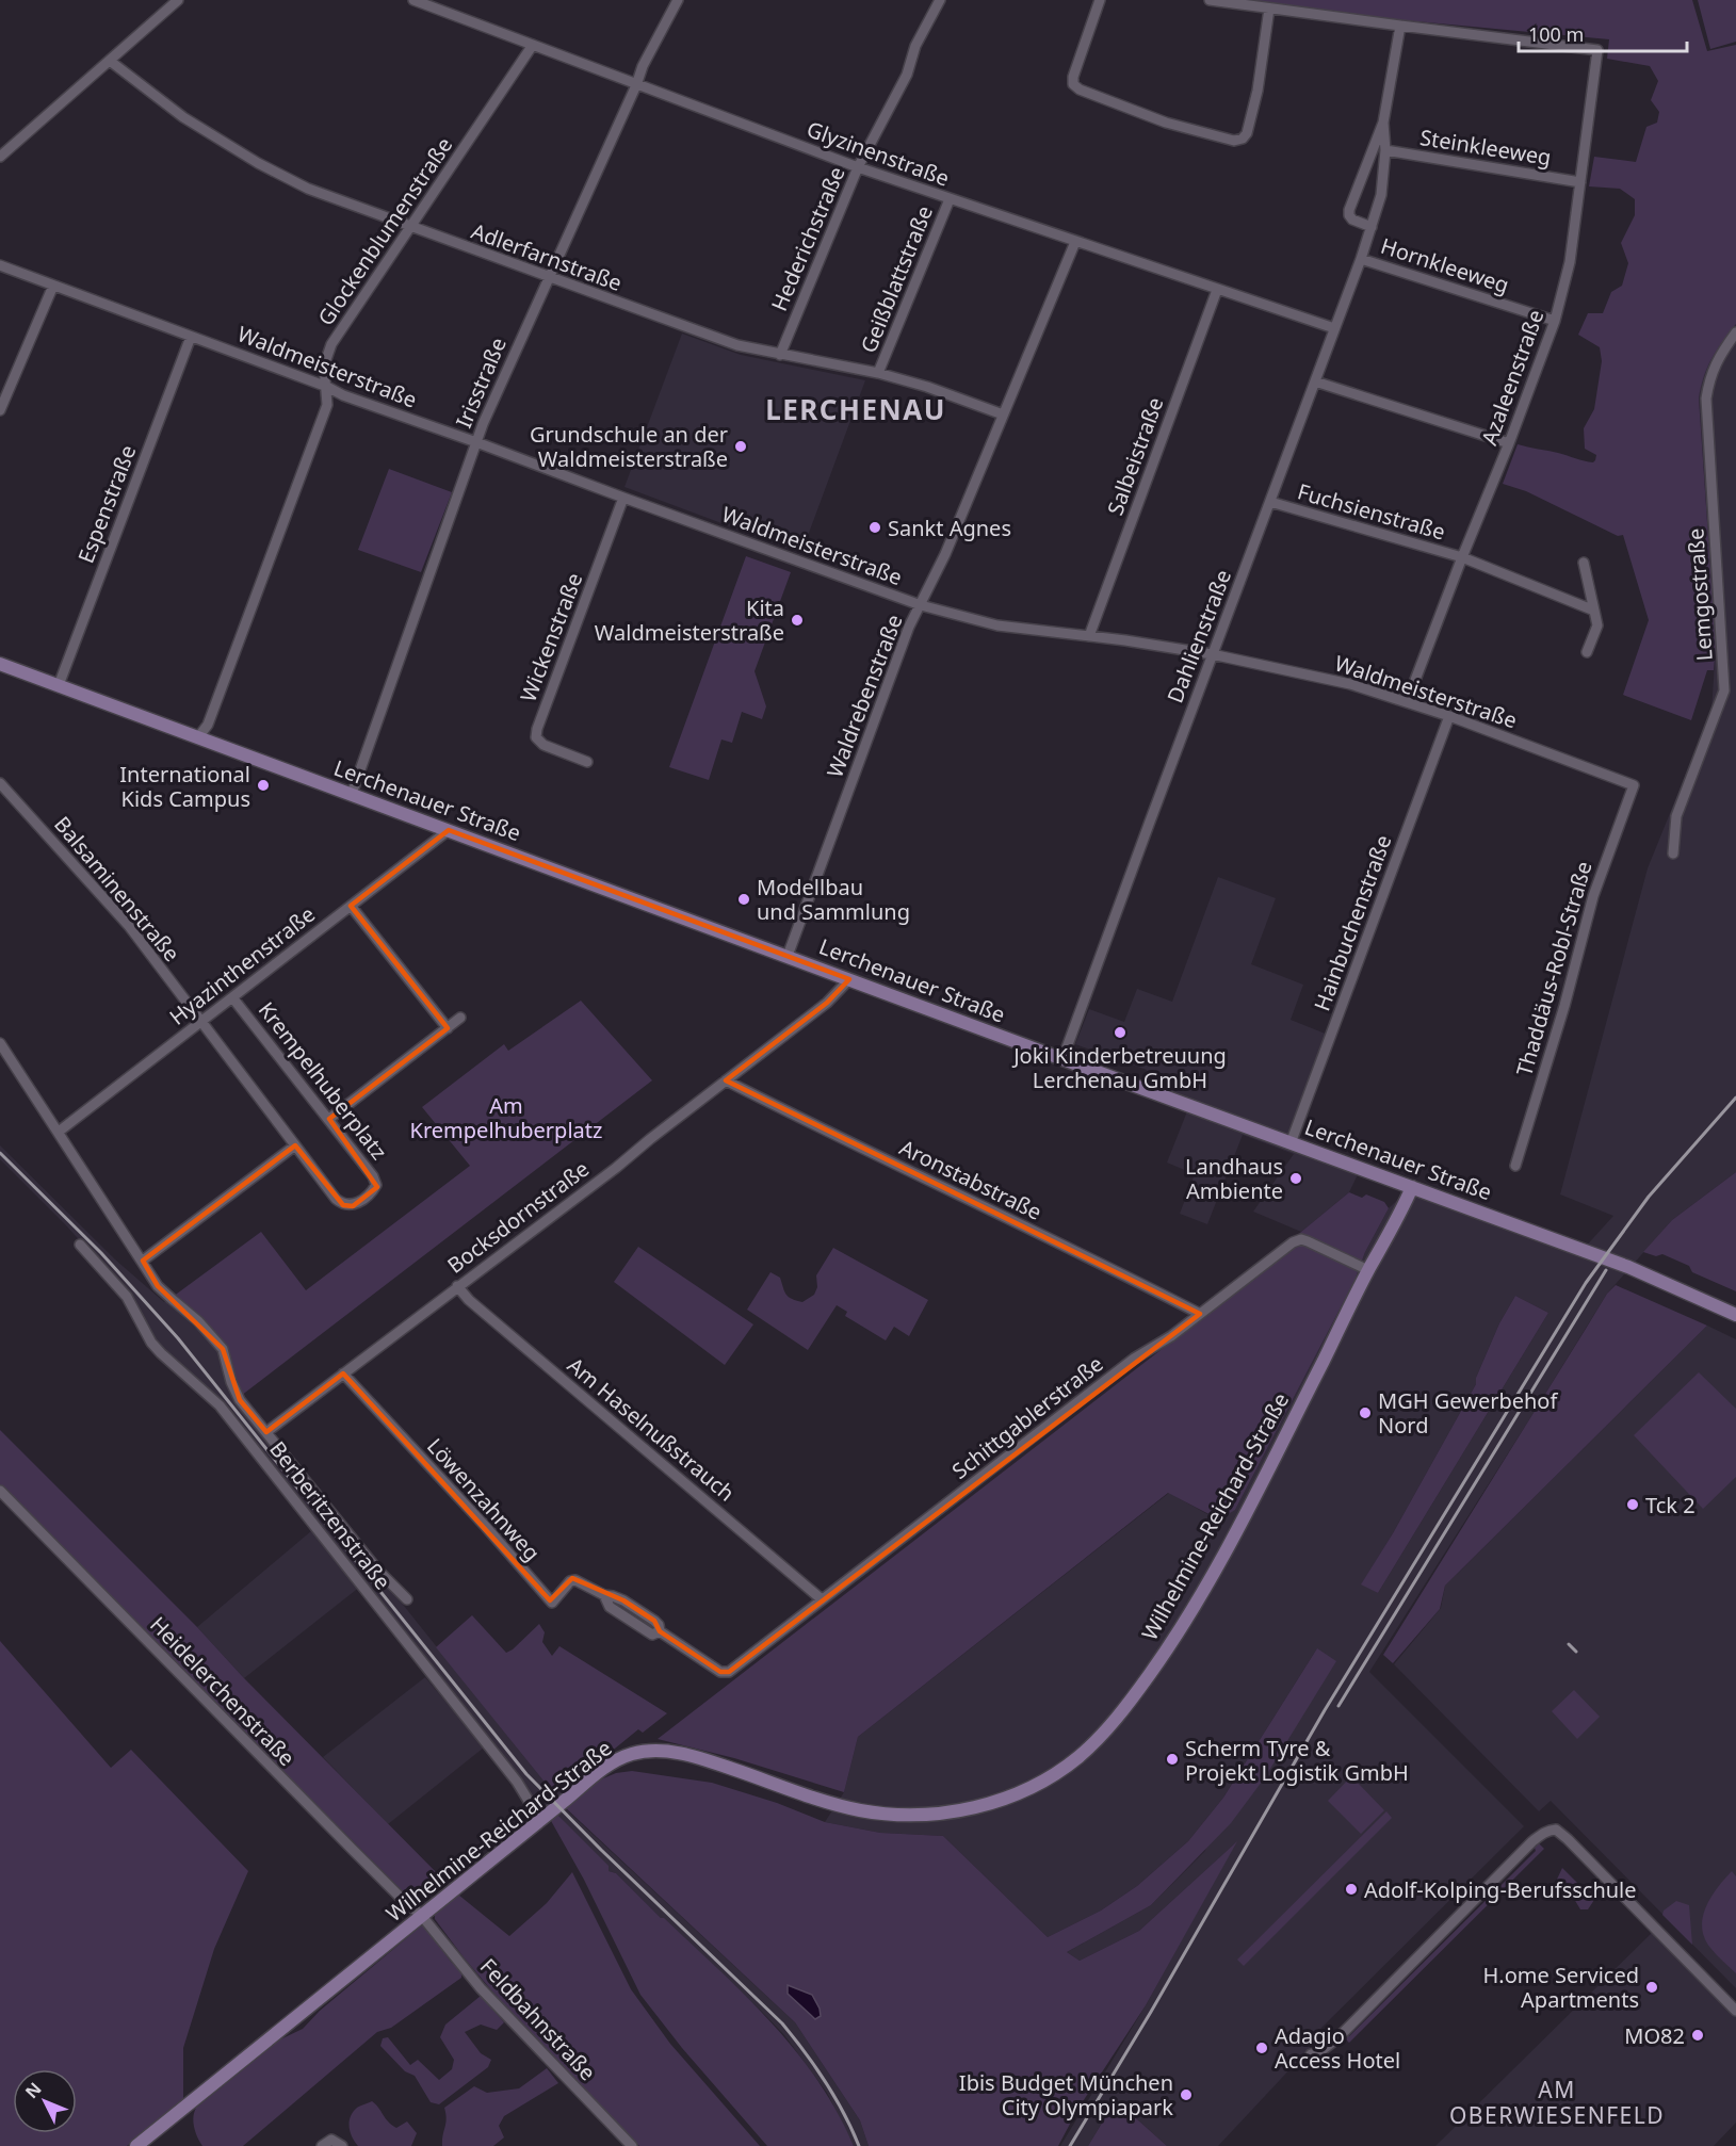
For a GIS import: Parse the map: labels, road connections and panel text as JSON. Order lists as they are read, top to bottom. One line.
{"streets":{"main road":["Lerchenauer Straße","Wilhelmine-Reichard-Straße"],"street":["Steinkleeweg","Glyzinenstraße","Glockenblumenstraße","Hederichstraße","Adlerfarnstraße","Hornkleeweg","Geißblattstraße","Waldmeisterstraße","Azaleenstraße","Irisstraße","Salbeistraße","Espenstraße","Fuchsienstraße","Lemgostraße","Dahlienstraße","Wickenstraße","Waldrebenstraße","Balsaminenstraße","Hainbuchenstraße","Hyazinthenstraße","Thaddäus-Robl-Straße","Krempelhuberplatz","Aronstabstraße","Bocksdornstraße","Schittgablerstraße","Am Haselnußstrauch","Löwenzahnweg","Berberitzenstraße","Heidelerchenstraße","Feldbahnstraße"]},"crossings":[["Steinkleeweg","Azaleenstraße"],["Steinkleeweg","Dahlienstraße"],["Glyzinenstraße","Glockenblumenstraße"],["Glyzinenstraße","Hederichstraße"],["Glyzinenstraße","Geißblattstraße"],["Glyzinenstraße","Irisstraße"],["Glyzinenstraße","Salbeistraße"],["Glyzinenstraße","Dahlienstraße"],["Glyzinenstraße","Waldrebenstraße"],["Glockenblumenstraße","Adlerfarnstraße"],["Glockenblumenstraße","Waldmeisterstraße"],["Glockenblumenstraße","Lerchenauer Straße"],["Hederichstraße","Adlerfarnstraße"],["Adlerfarnstraße","Geißblattstraße"],["Adlerfarnstraße","Irisstraße"],["Adlerfarnstraße","Waldrebenstraße"],["Hornkleeweg","Azaleenstraße"],["Hornkleeweg","Dahlienstraße"],["Waldmeisterstraße","Azaleenstraße"],["Waldmeisterstraße","Irisstraße"],["Waldmeisterstraße","Salbeistraße"],["Waldmeisterstraße","Espenstraße"],["Waldmeisterstraße","Dahlienstraße"],["Waldmeisterstraße","Wickenstraße"],["Waldmeisterstraße","Waldrebenstraße"],["Waldmeisterstraße","Hainbuchenstraße"],["Waldmeisterstraße","Thaddäus-Robl-Straße"],["Azaleenstraße","Fuchsienstraße"],["Azaleenstraße","Dahlienstraße"],["Irisstraße","Lerchenauer Straße"],["Espenstraße","Lerchenauer Straße"],["Fuchsienstraße","Dahlienstraße"],["Dahlienstraße","Lerchenauer Straße"],["Waldrebenstraße","Lerchenauer Straße"],["Lerchenauer Straße","Hainbuchenstraße"],["Lerchenauer Straße","Hyazinthenstraße"],["Lerchenauer Straße","Bocksdornstraße"],["Lerchenauer Straße","Wilhelmine-Reichard-Straße"],["Balsaminenstraße","Hyazinthenstraße"],["Balsaminenstraße","Krempelhuberplatz"],["Hyazinthenstraße","Krempelhuberplatz"],["Hyazinthenstraße","Berberitzenstraße"],["Aronstabstraße","Bocksdornstraße"],["Aronstabstraße","Schittgablerstraße"],["Bocksdornstraße","Am Haselnußstrauch"],["Bocksdornstraße","Löwenzahnweg"],["Bocksdornstraße","Berberitzenstraße"],["Schittgablerstraße","Am Haselnußstrauch"],["Schittgablerstraße","Löwenzahnweg"],["Schittgablerstraße","Wilhelmine-Reichard-Straße"],["Berberitzenstraße","Wilhelmine-Reichard-Straße"],["Wilhelmine-Reichard-Straße","Heidelerchenstraße"],["Wilhelmine-Reichard-Straße","Feldbahnstraße"],["Heidelerchenstraße","Feldbahnstraße"]],"districts":["LERCHENAU","AM OBERWIESENFELD"],"parks":["Am Krempelhuberplatz"],"places":["Grundschule an der Waldmeisterstraße","Sankt Agnes","Kita Waldmeisterstraße","International Kids Campus","Modellbau und Sammlung","Joki Kinderbetreuung Lerchenau GmbH","Landhaus Ambiente","MGH Gewerbehof Nord","Tck 2","Scherm Tyre & Projekt Logistik GmbH","Adolf-Kolping-Berufsschule","H.ome Serviced Apartments","MO82","Adagio Access Hotel","Ibis Budget München City Olympiapark"],"scale_bar":"100 m","north":"top left"}
